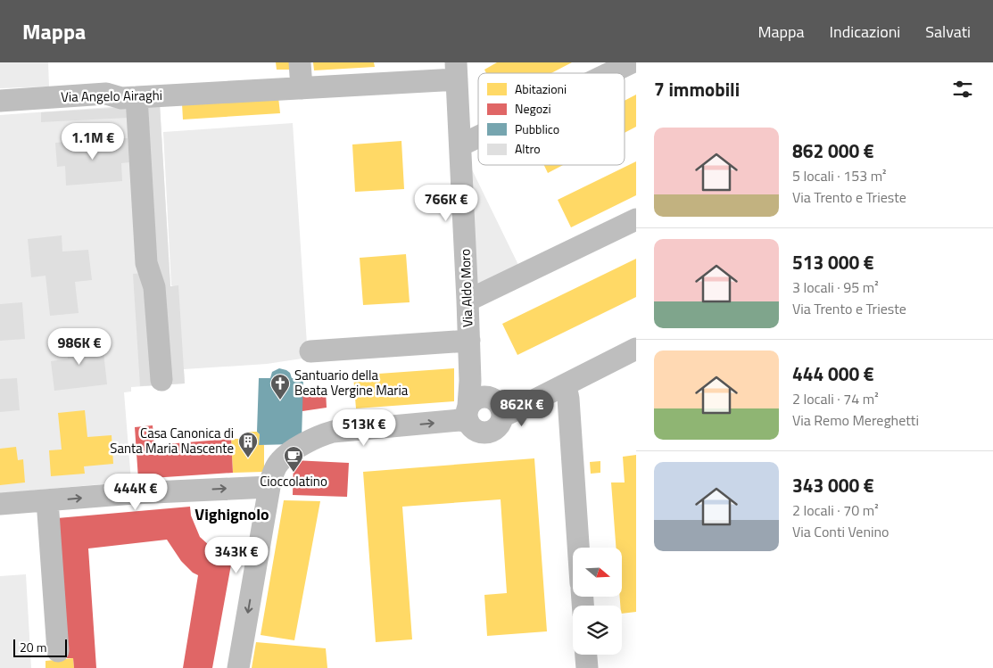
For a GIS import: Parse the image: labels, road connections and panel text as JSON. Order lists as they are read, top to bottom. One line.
{"streets":{"street":["Via Angelo Airaghi","Via Aldo Moro"]},"crossings":[["Via Angelo Airaghi","Via Aldo Moro"]],"districts":["Vighignolo"],"places":{"church":["Santuario della Beata Vergine Maria"],"building":["Casa Canonica di Santa Maria Nascente"],"cafe":["Cioccolatino"]},"legend":["Abitazioni","Negozi","Pubblico","Altro"],"scale_bar":"20 m","north":"right","page":{"header":"Mappa","nav":["Mappa","Indicazioni","Salvati"],"heading":"7 immobili","list":[{"name":"862 000 €","note":"5 locali · 153 m² · Via Trento e Trieste"},{"name":"513 000 €","note":"3 locali · 95 m² · Via Trento e Trieste"},{"name":"444 000 €","note":"2 locali · 74 m² · Via Remo Mereghetti"},{"name":"343 000 €","note":"2 locali · 70 m² · Via Conti Venino"}],"price":["1.1M €","766K €","986K €","862K €","513K €","444K €","343K €"],"scale":"20 m"}}
